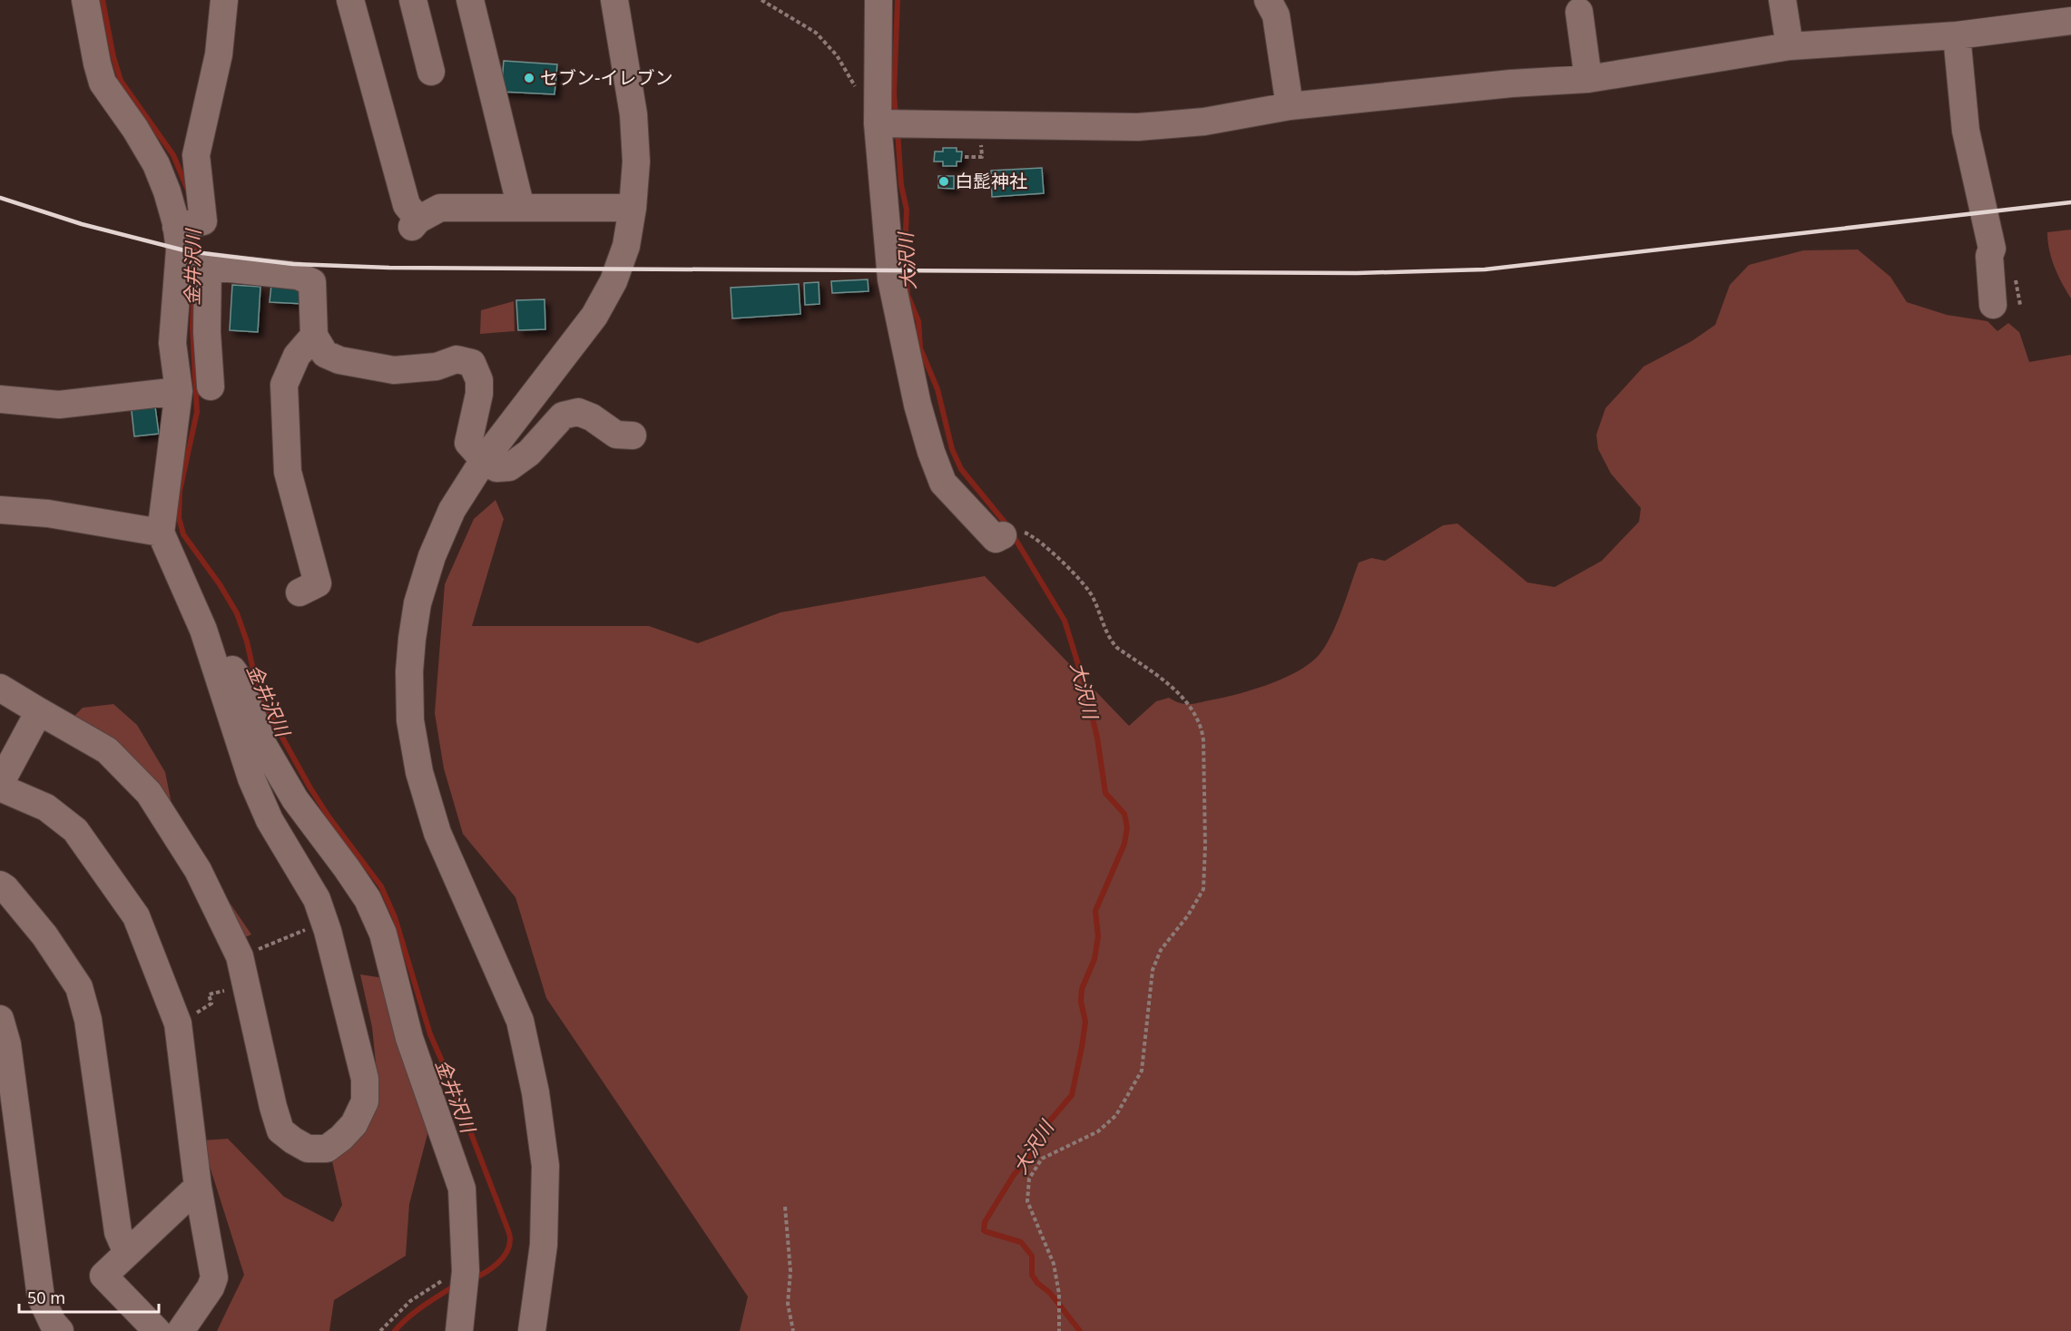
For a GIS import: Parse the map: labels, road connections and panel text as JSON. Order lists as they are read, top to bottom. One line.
{"water":["大沢川","金井沢川"],"places":["セブン-イレブン","白髭神社"],"scale_bar":"50 m"}
